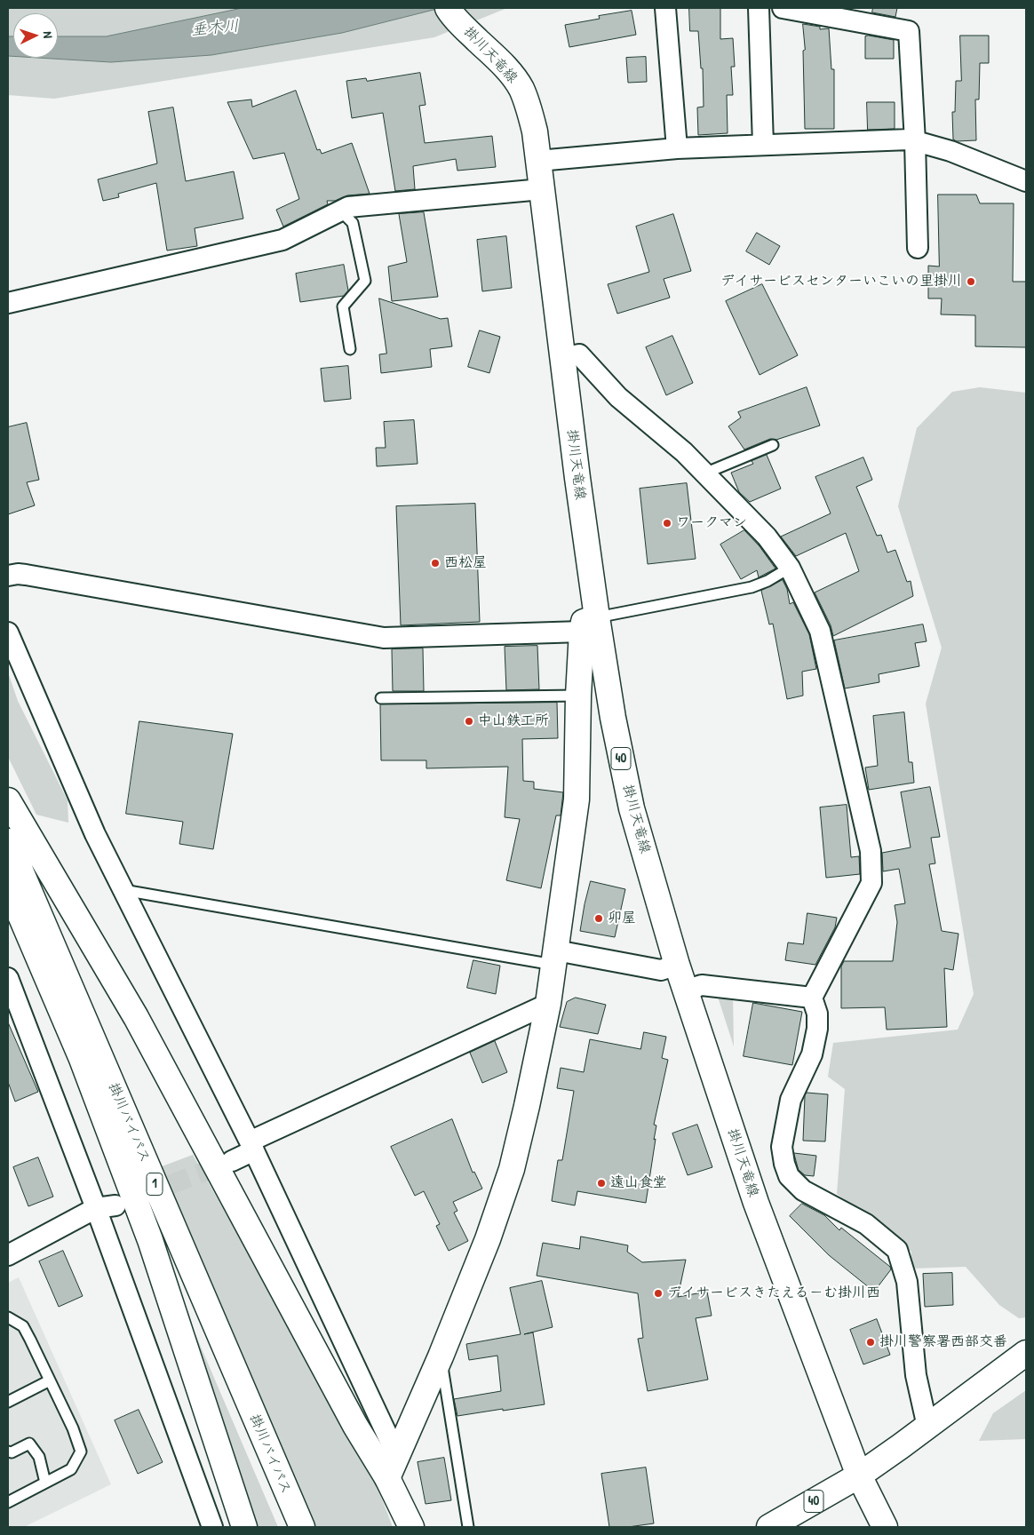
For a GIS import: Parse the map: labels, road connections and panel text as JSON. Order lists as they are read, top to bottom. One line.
{"streets":{"main road":["掛川天竜線","40","掛川バイパス","1"]},"crossings":[["掛川天竜線","40"]],"water":["垂木川"],"places":["デイサービスセンターいこいの里掛川","ワークマン","西松屋","中山鉄工所","卯屋","遠山食堂","デイサービスきたえる－む掛川西","掛川警察署西部交番"],"north":"right"}
